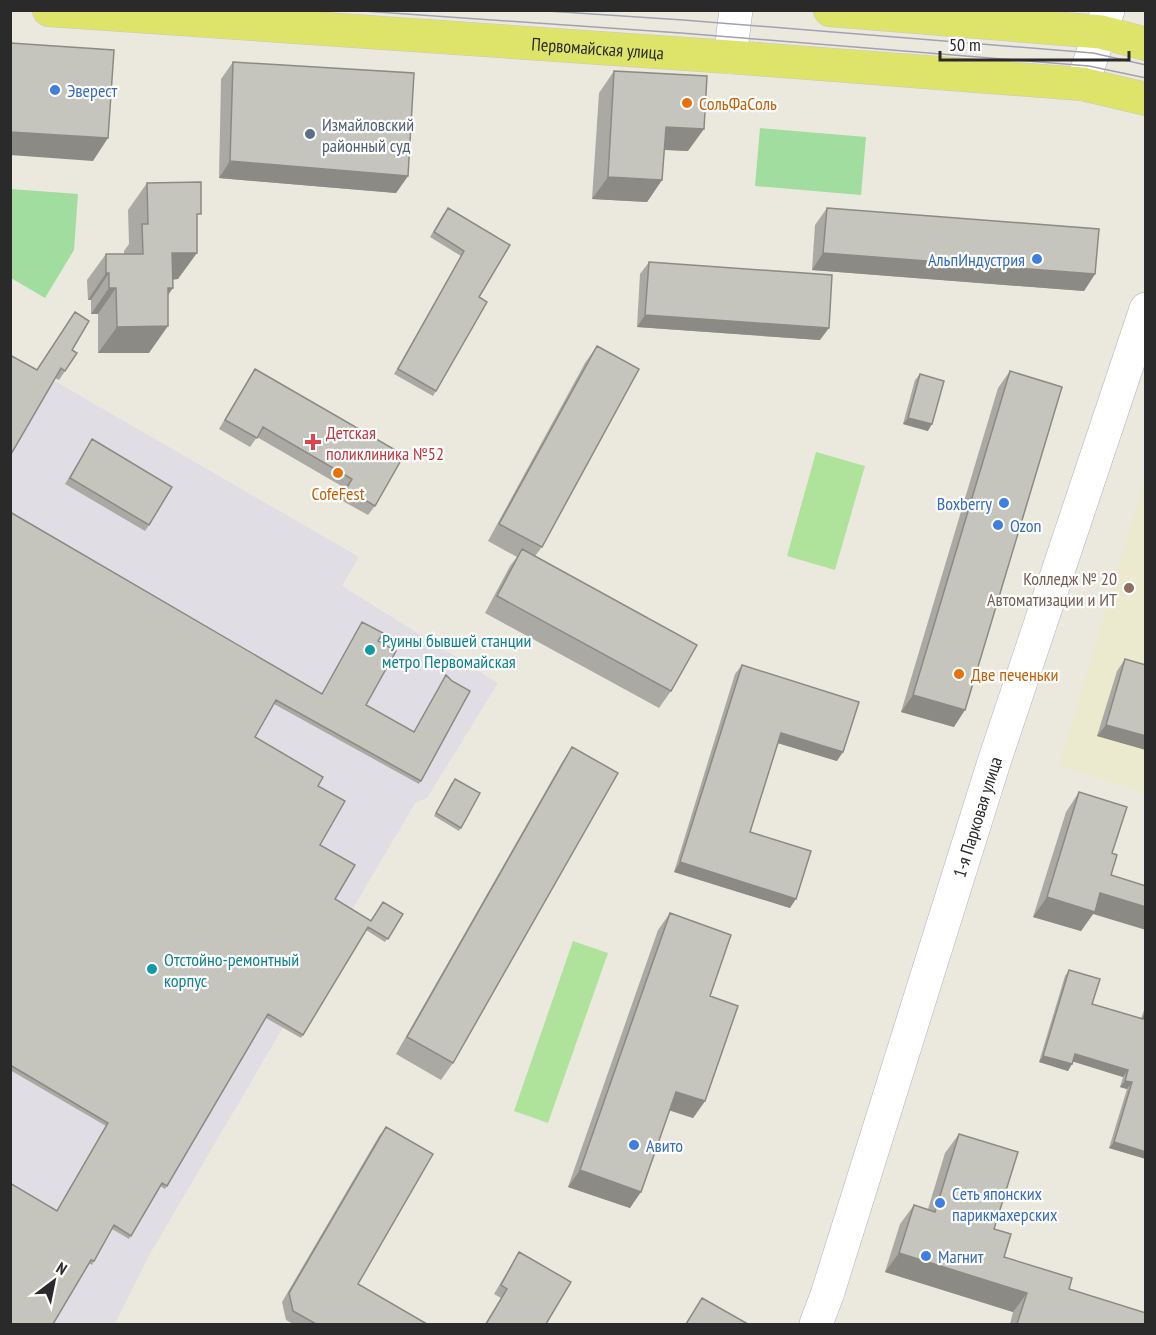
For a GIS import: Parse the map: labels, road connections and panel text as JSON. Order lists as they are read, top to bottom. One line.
{"streets":{"main road":["Первомайская улица"],"street":["1-я Парковая улица"]},"places":{"other":["Эверест","СольФаСоль","Измайловский районный суд","АльпИндустрия","CofeFest","Boxberry","Ozon","Колледж № 20 Автоматизации и ИТ","Руины бывшей станции метро Первомайская","Две печеньки","Отстойно-ремонтный корпус","Авито","Сеть японских парикмахерских","Магнит"],"health":["Детская поликлиника №52"]},"scale_bar":"50 m","north":"top right"}
